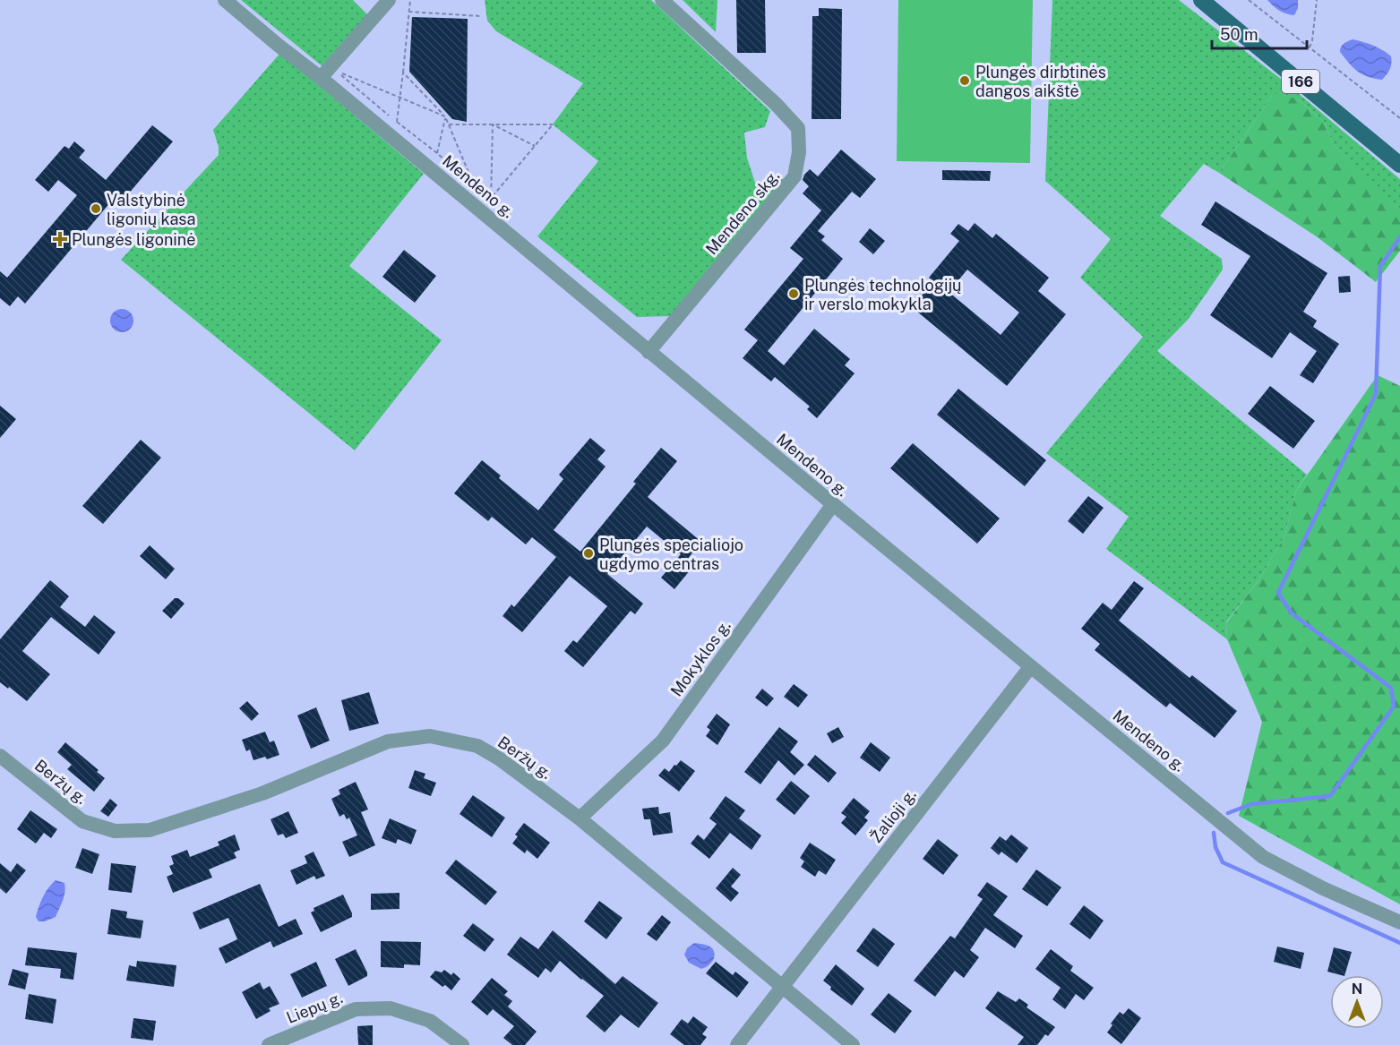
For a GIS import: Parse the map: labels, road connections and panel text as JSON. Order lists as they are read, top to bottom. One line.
{"streets":{"main road":["166"],"street":["Mendeno g.","Mendeno skg.","Mokyklos g.","Beržų g.","Žalioji g.","Liepų g."]},"crossings":[["Mendeno g.","Mendeno skg."],["Mendeno g.","Mokyklos g."],["Mendeno g.","Žalioji g."],["Mokyklos g.","Beržų g."],["Beržų g.","Žalioji g."]],"places":{"other":["Plungės dirbtinės dangos aikštė","Valstybinė ligonių kasa","Plungės technologijų ir verslo mokykla","Plungės specialiojo ugdymo centras"],"health":["Plungės ligoninė"]},"scale_bar":"50 m","north":"top"}
